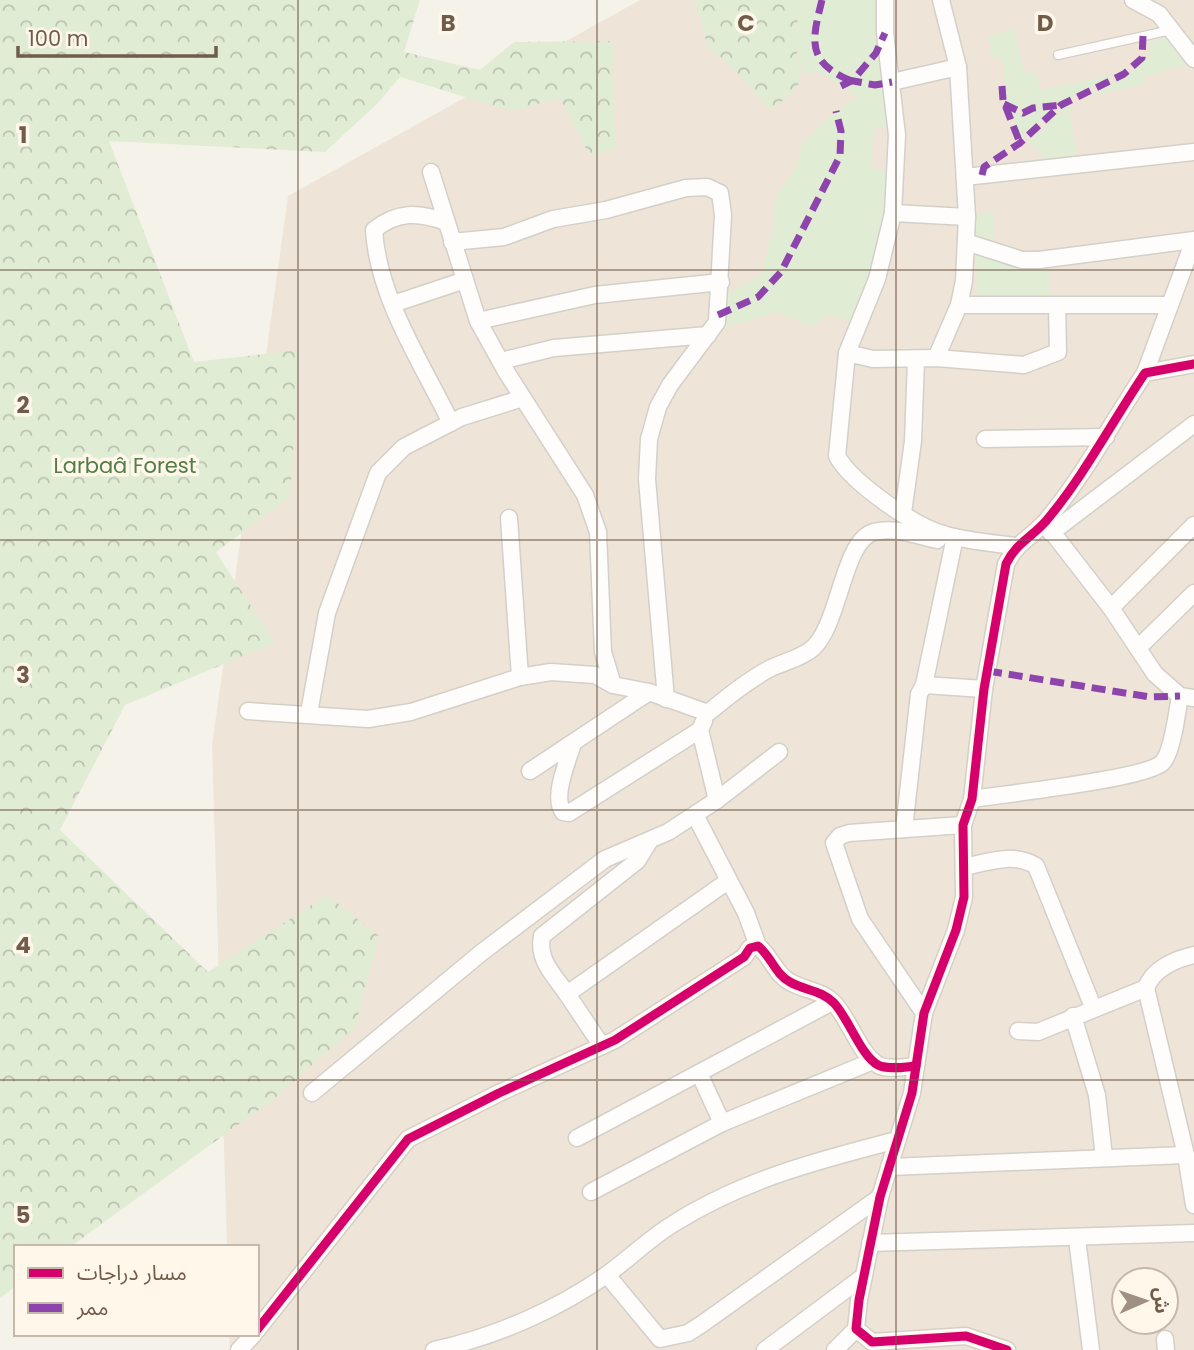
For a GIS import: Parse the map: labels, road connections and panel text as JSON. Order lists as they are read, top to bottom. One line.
{"parks":["Larbaâ Forest"],"legend":["مسار دراجات","ممر"],"scale_bar":"100 m","north":"right","grid":{"columns":["B","C","D"],"rows":["1","2","3","4","5"]}}
